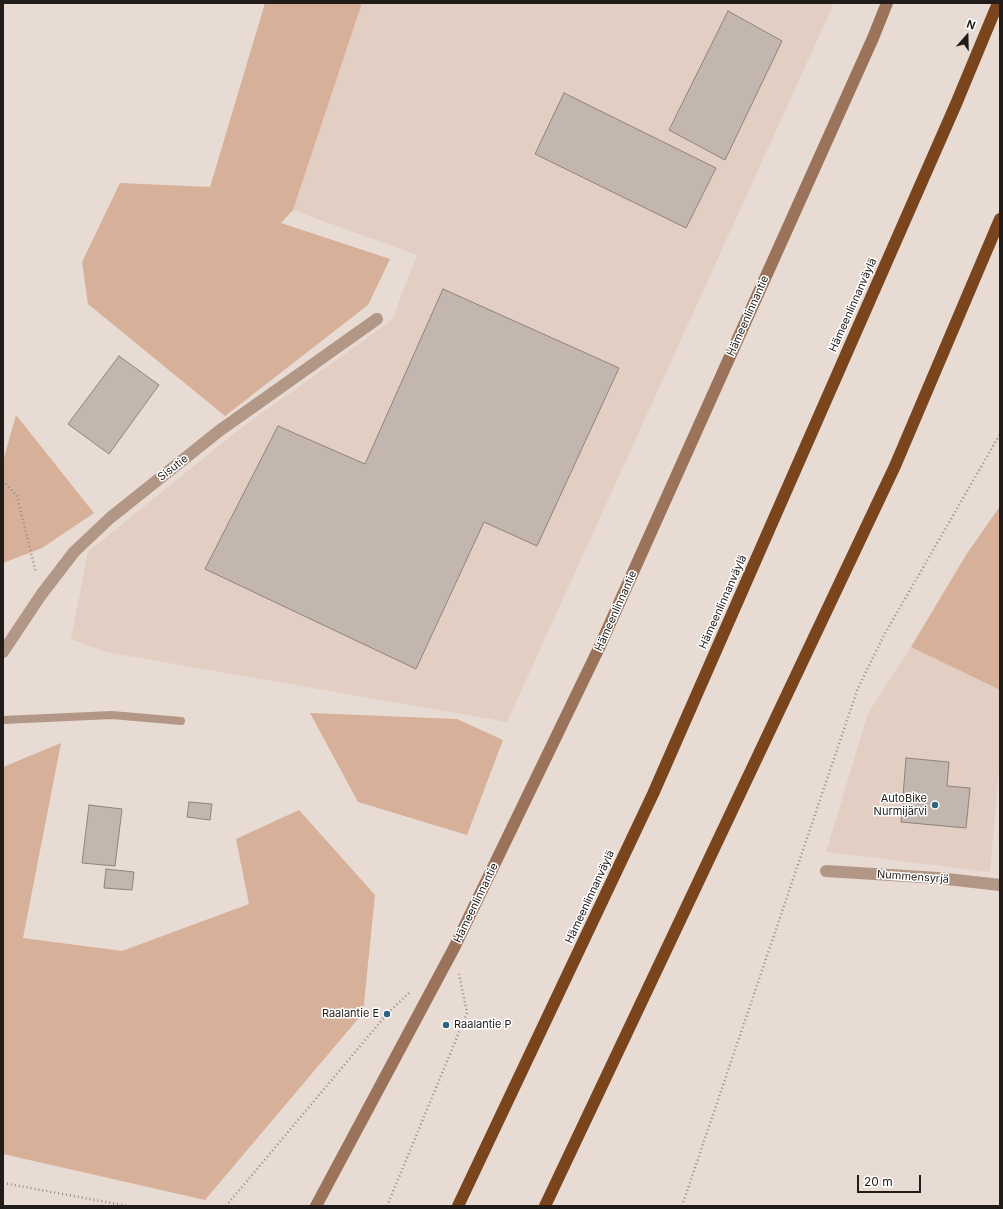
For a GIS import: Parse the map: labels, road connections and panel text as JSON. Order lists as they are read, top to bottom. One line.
{"streets":{"highway":["Hämeenlinnanväylä"],"main road":["Hämeenlinnantie"],"street":["Sisutie","Nummensyrjä"]},"places":["AutoBike Nurmijärvi","Raalantie E","Raalantie P"],"scale_bar":"20 m","north":"top"}
